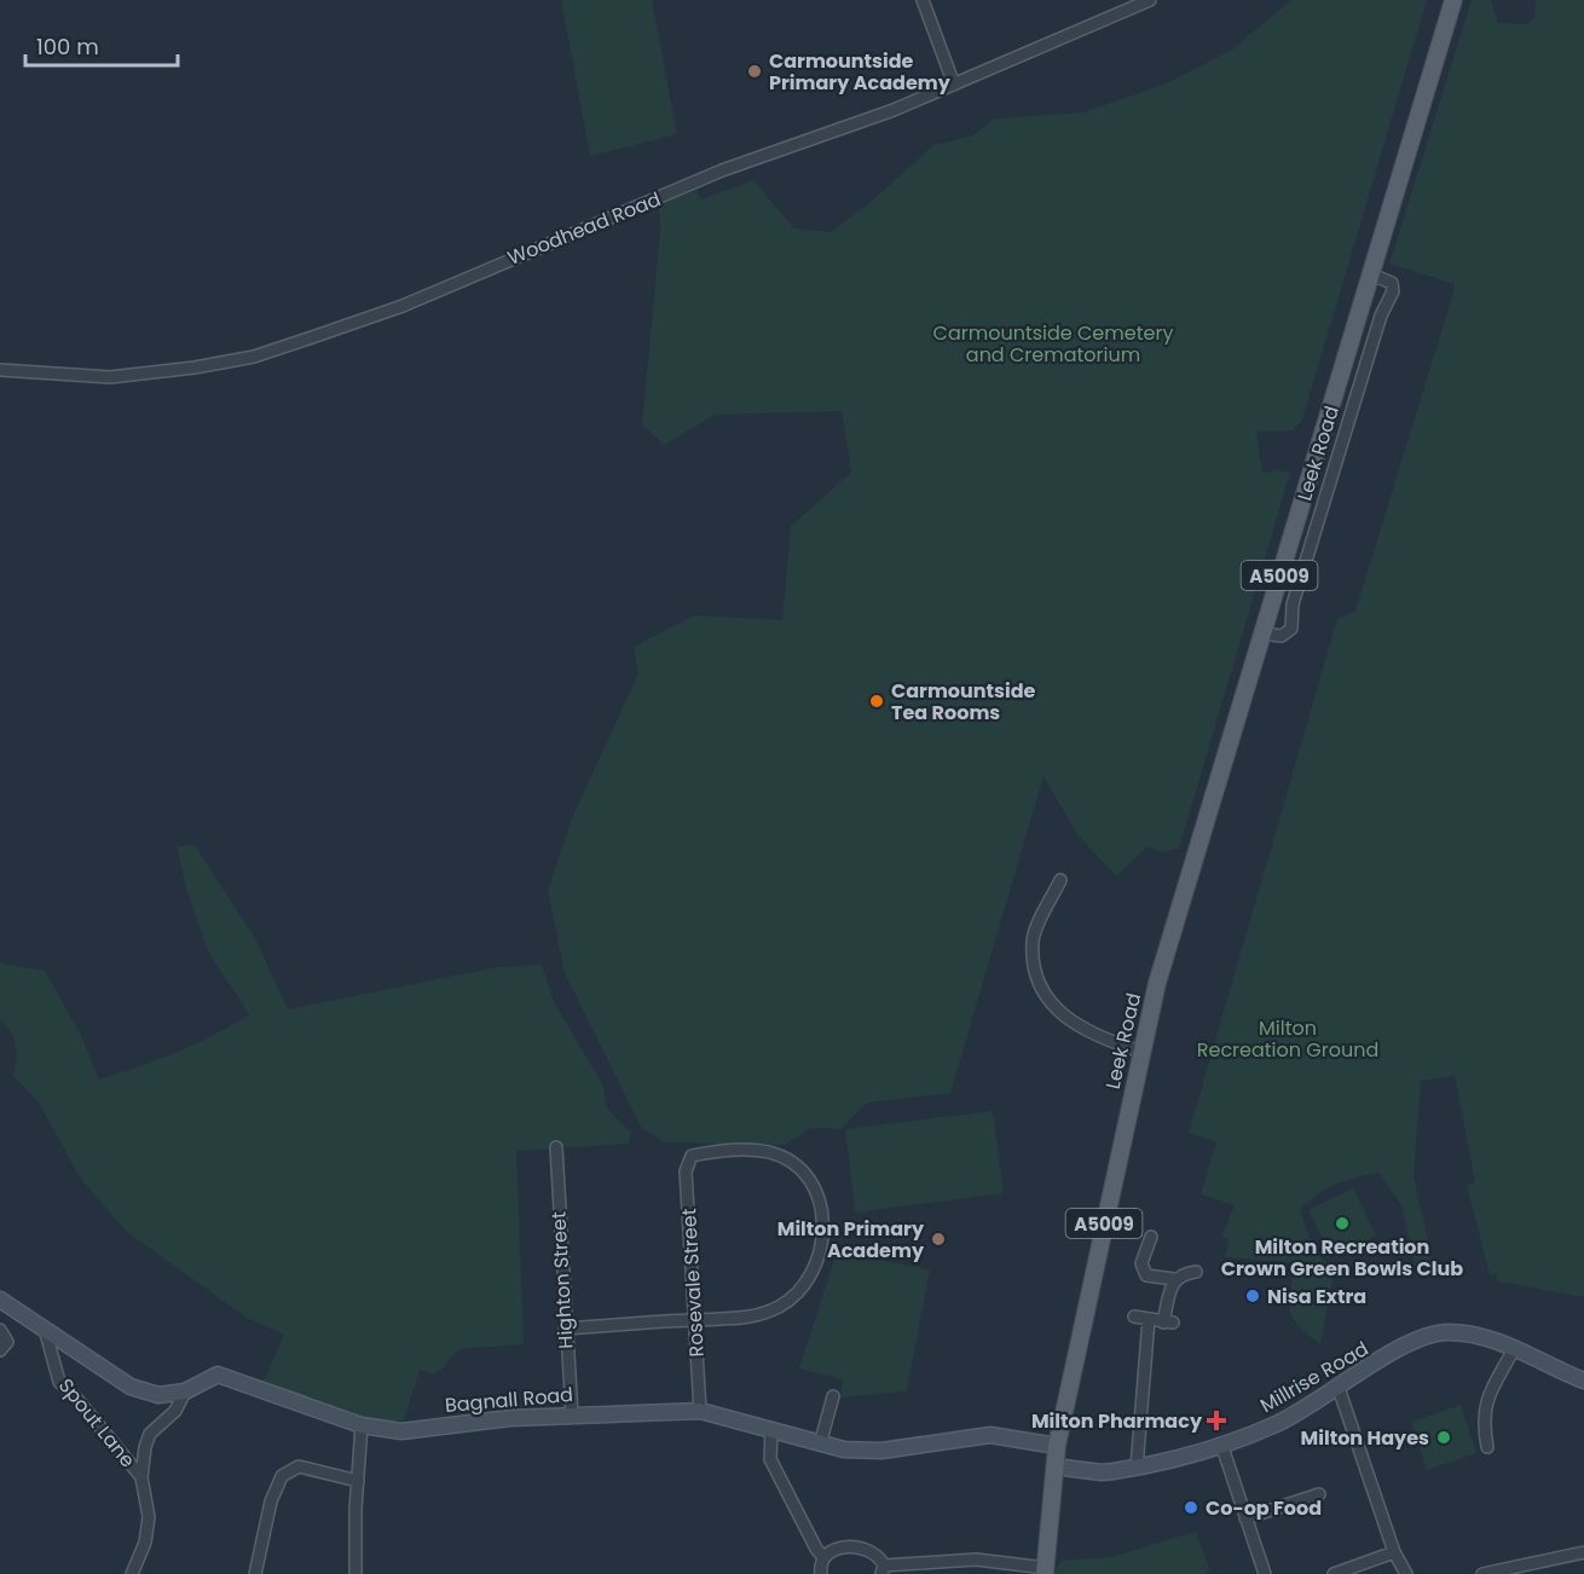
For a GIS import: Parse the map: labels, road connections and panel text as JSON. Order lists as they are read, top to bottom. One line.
{"streets":{"main road":["Leek Road","A5009"],"street":["Woodhead Road","Highton Street","Rosevale Street","Millrise Road","Bagnall Road","Spout Lane"]},"crossings":[["Leek Road","A5009"],["Leek Road","Millrise Road"],["Leek Road","Bagnall Road"],["A5009","Millrise Road"],["Highton Street","Bagnall Road"],["Rosevale Street","Bagnall Road"],["Bagnall Road","Spout Lane"]],"parks":["Carmountside Cemetery and Crematorium","Milton Recreation Ground"],"places":{"other":["Carmountside Primary Academy","Carmountside Tea Rooms","Milton Recreation Crown Green Bowls Club","Milton Primary Academy","Nisa Extra","Milton Hayes","Co-op Food"],"health":["Milton Pharmacy"]},"scale_bar":"100 m"}
